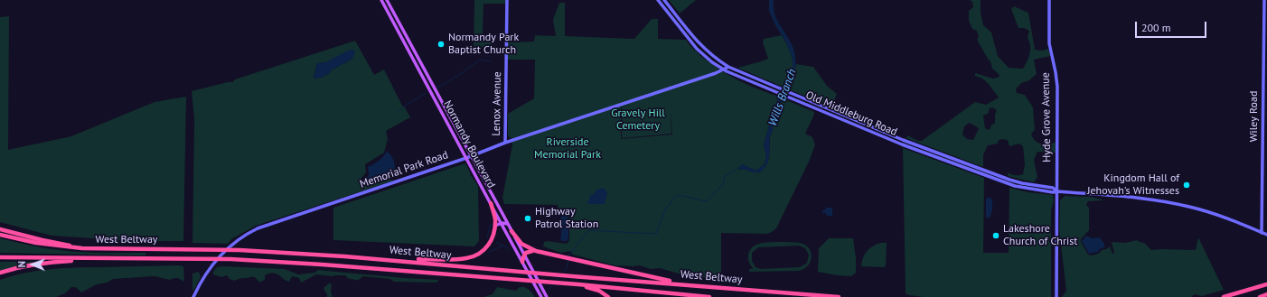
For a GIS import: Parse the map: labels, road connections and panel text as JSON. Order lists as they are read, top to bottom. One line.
{"streets":{"highway":["West Beltway"],"main road":["Normandy Boulevard"],"street":["Lenox Avenue","Old Middleburg Road","Wiley Road","Hyde Grove Avenue","Memorial Park Road"]},"crossings":[["Lenox Avenue","Memorial Park Road"],["Old Middleburg Road","Hyde Grove Avenue"],["Old Middleburg Road","Memorial Park Road"],["Normandy Boulevard","Memorial Park Road"]],"water":["Wills Branch"],"parks":["Gravely Hill Cemetery","Riverside Memorial Park"],"places":["Normandy Park Baptist Church","Kingdom Hall of Jehovah's Witnesses","Highway Patrol Station","Lakeshore Church of Christ"],"scale_bar":"200 m","north":"left"}
